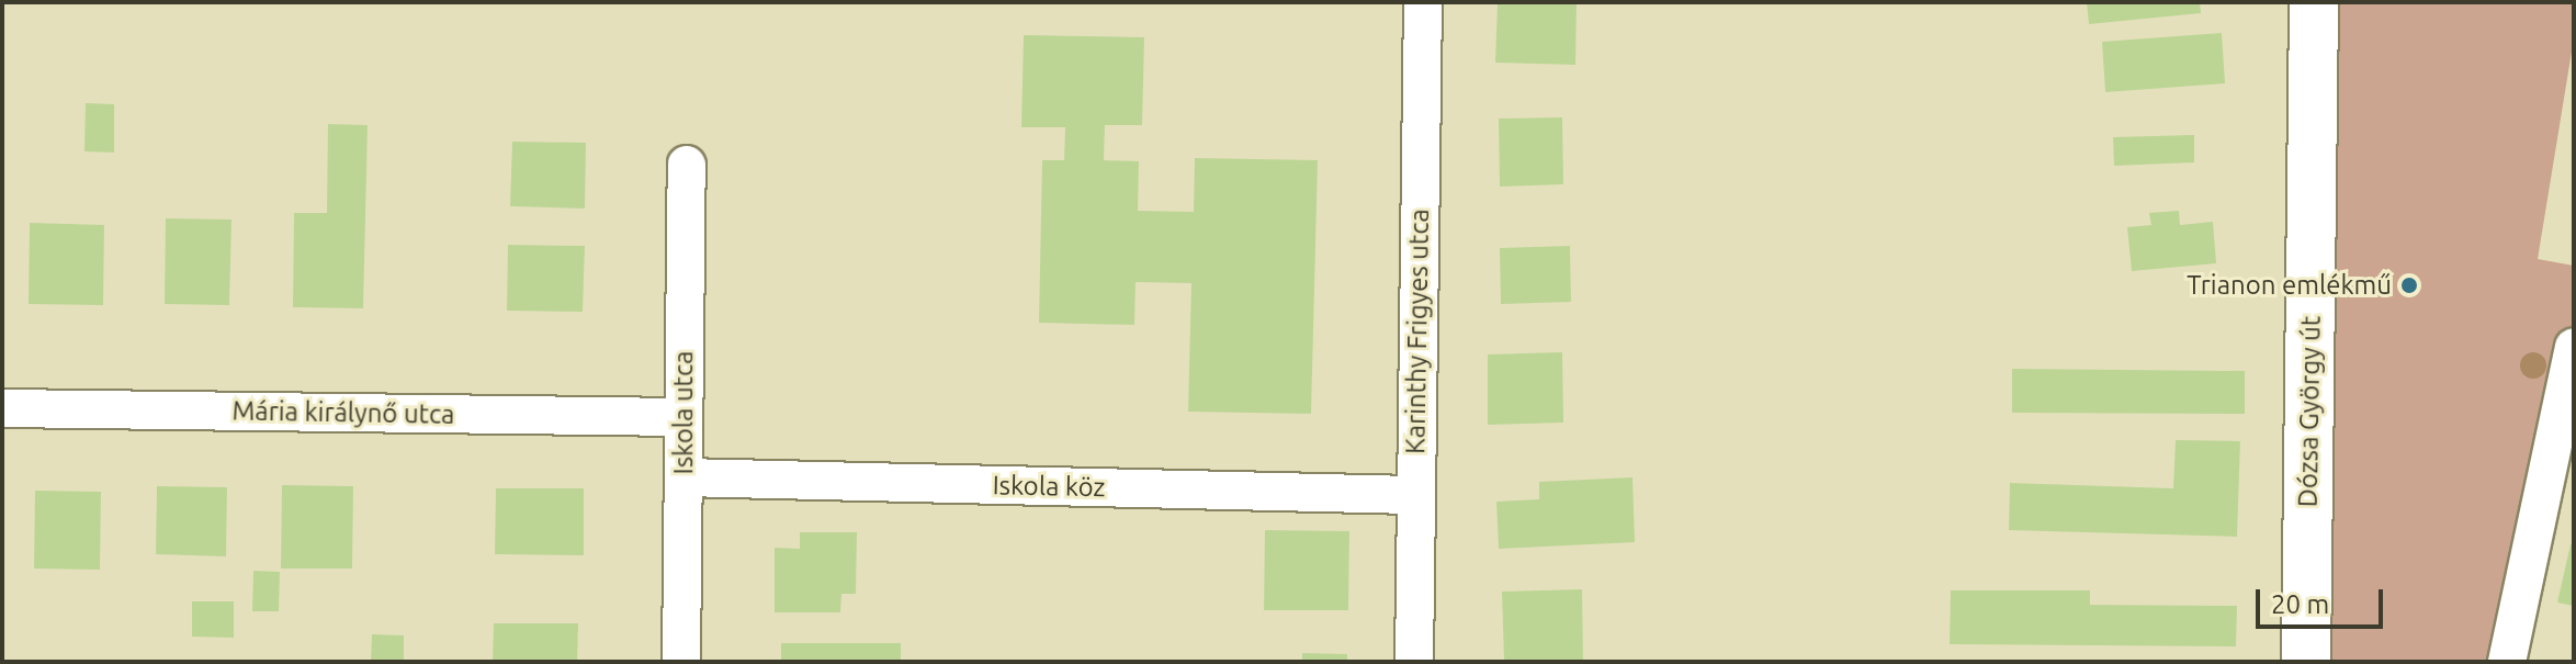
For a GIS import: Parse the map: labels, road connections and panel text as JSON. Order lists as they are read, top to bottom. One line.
{"streets":{"street":["Karinthy Frigyes utca","Dózsa György út","Mária királynő utca","Iskola utca","Iskola köz"]},"crossings":[["Karinthy Frigyes utca","Iskola köz"],["Mária királynő utca","Iskola utca"],["Iskola utca","Iskola köz"]],"places":["Trianon emlékmű"],"scale_bar":"20 m"}
